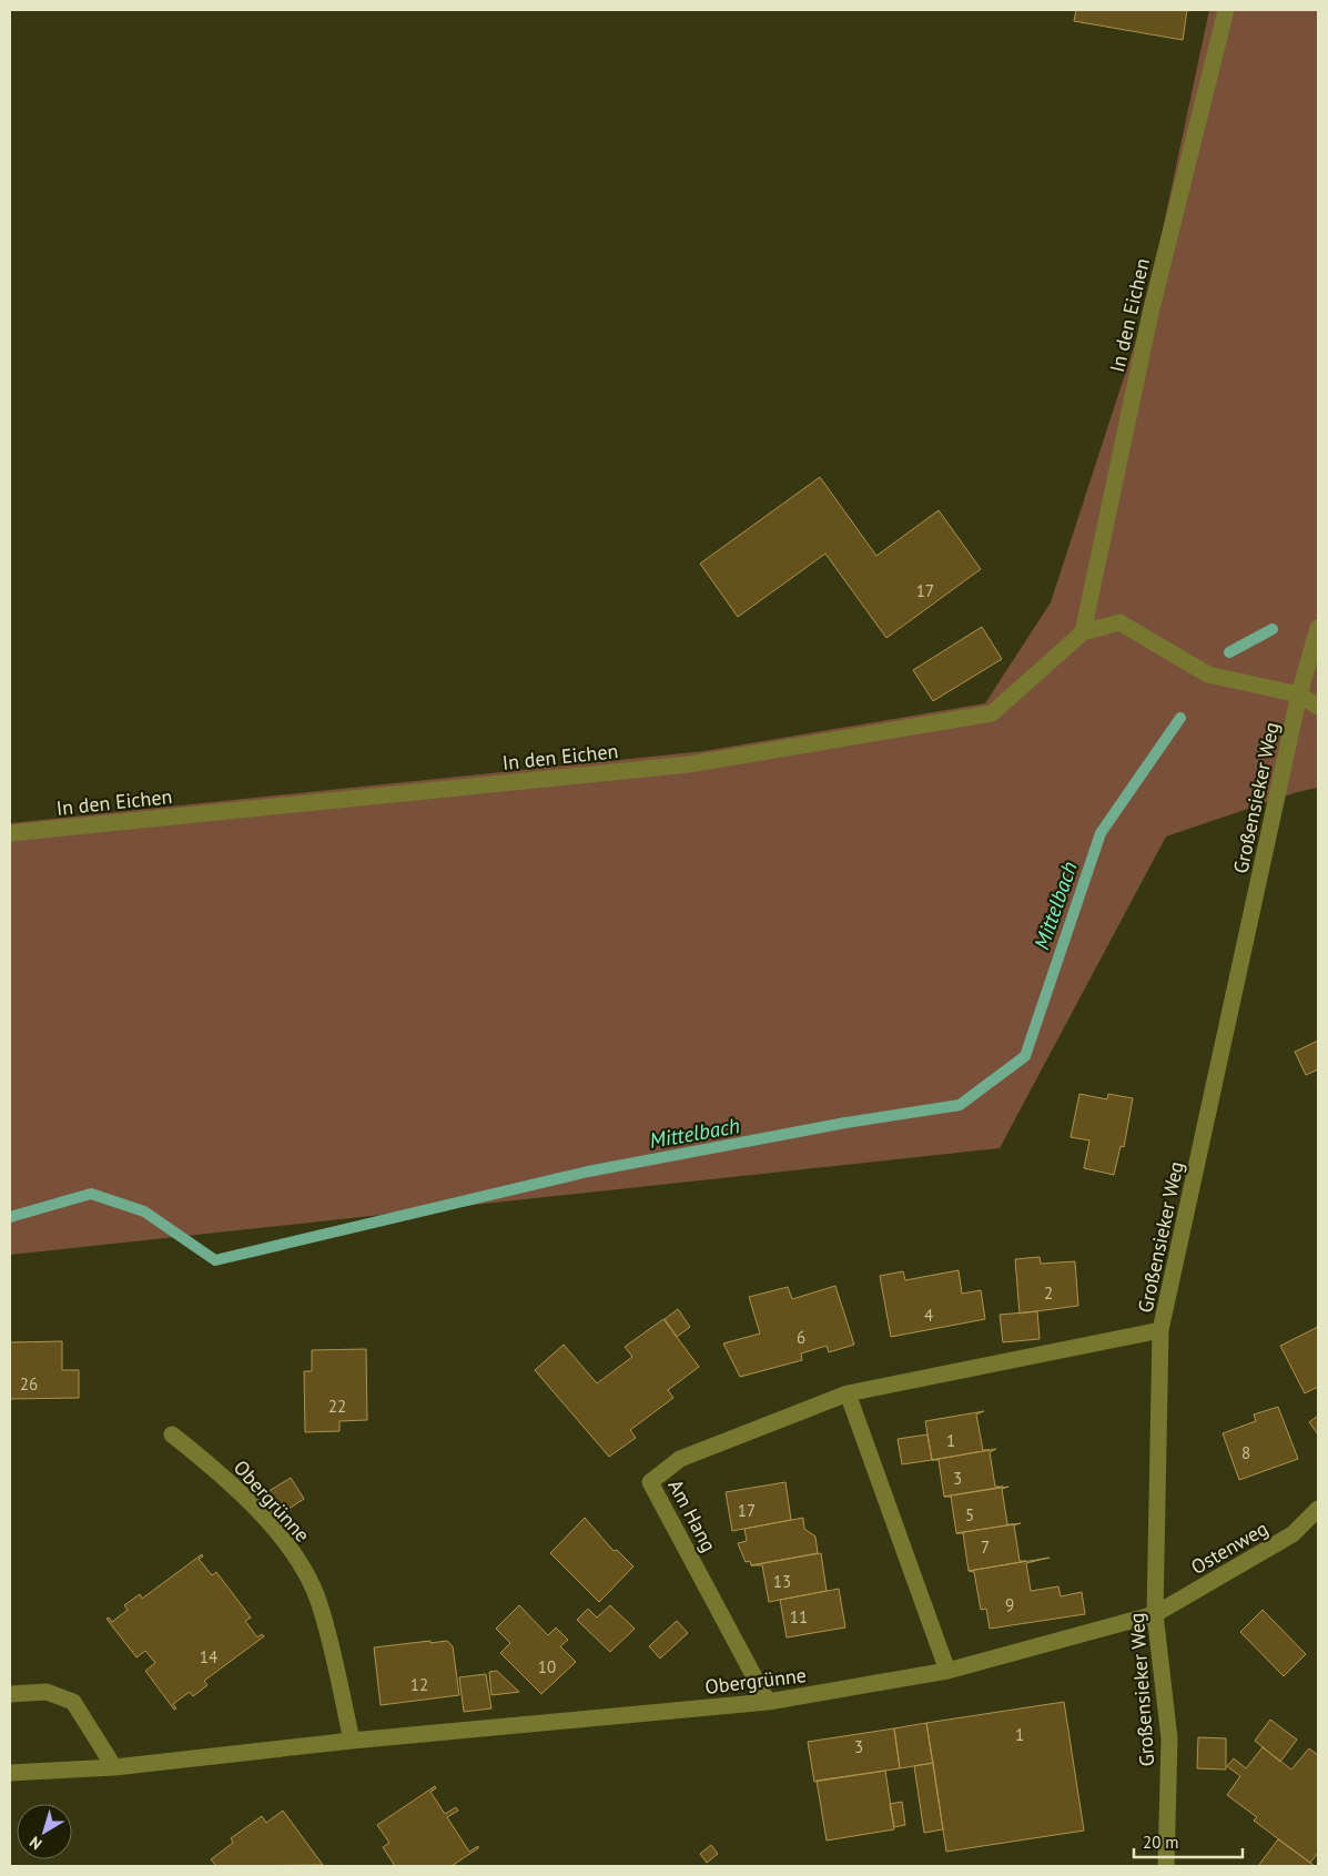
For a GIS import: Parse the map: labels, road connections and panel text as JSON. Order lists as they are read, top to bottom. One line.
{"streets":{"street":["In den Eichen","Großensieker Weg","Obergrünne","Am Hang","Ostenweg"]},"crossings":[["In den Eichen","Großensieker Weg"],["Großensieker Weg","Obergrünne"],["Großensieker Weg","Am Hang"],["Großensieker Weg","Ostenweg"],["Obergrünne","Am Hang"],["Obergrünne","Ostenweg"]],"water":["Mittelbach"],"house_numbers":["17","2","4","6","26","22","1","8","3","17","5","7","13","9","11","14","10","12","1","3"],"scale_bar":"20 m","north":"bottom left"}
